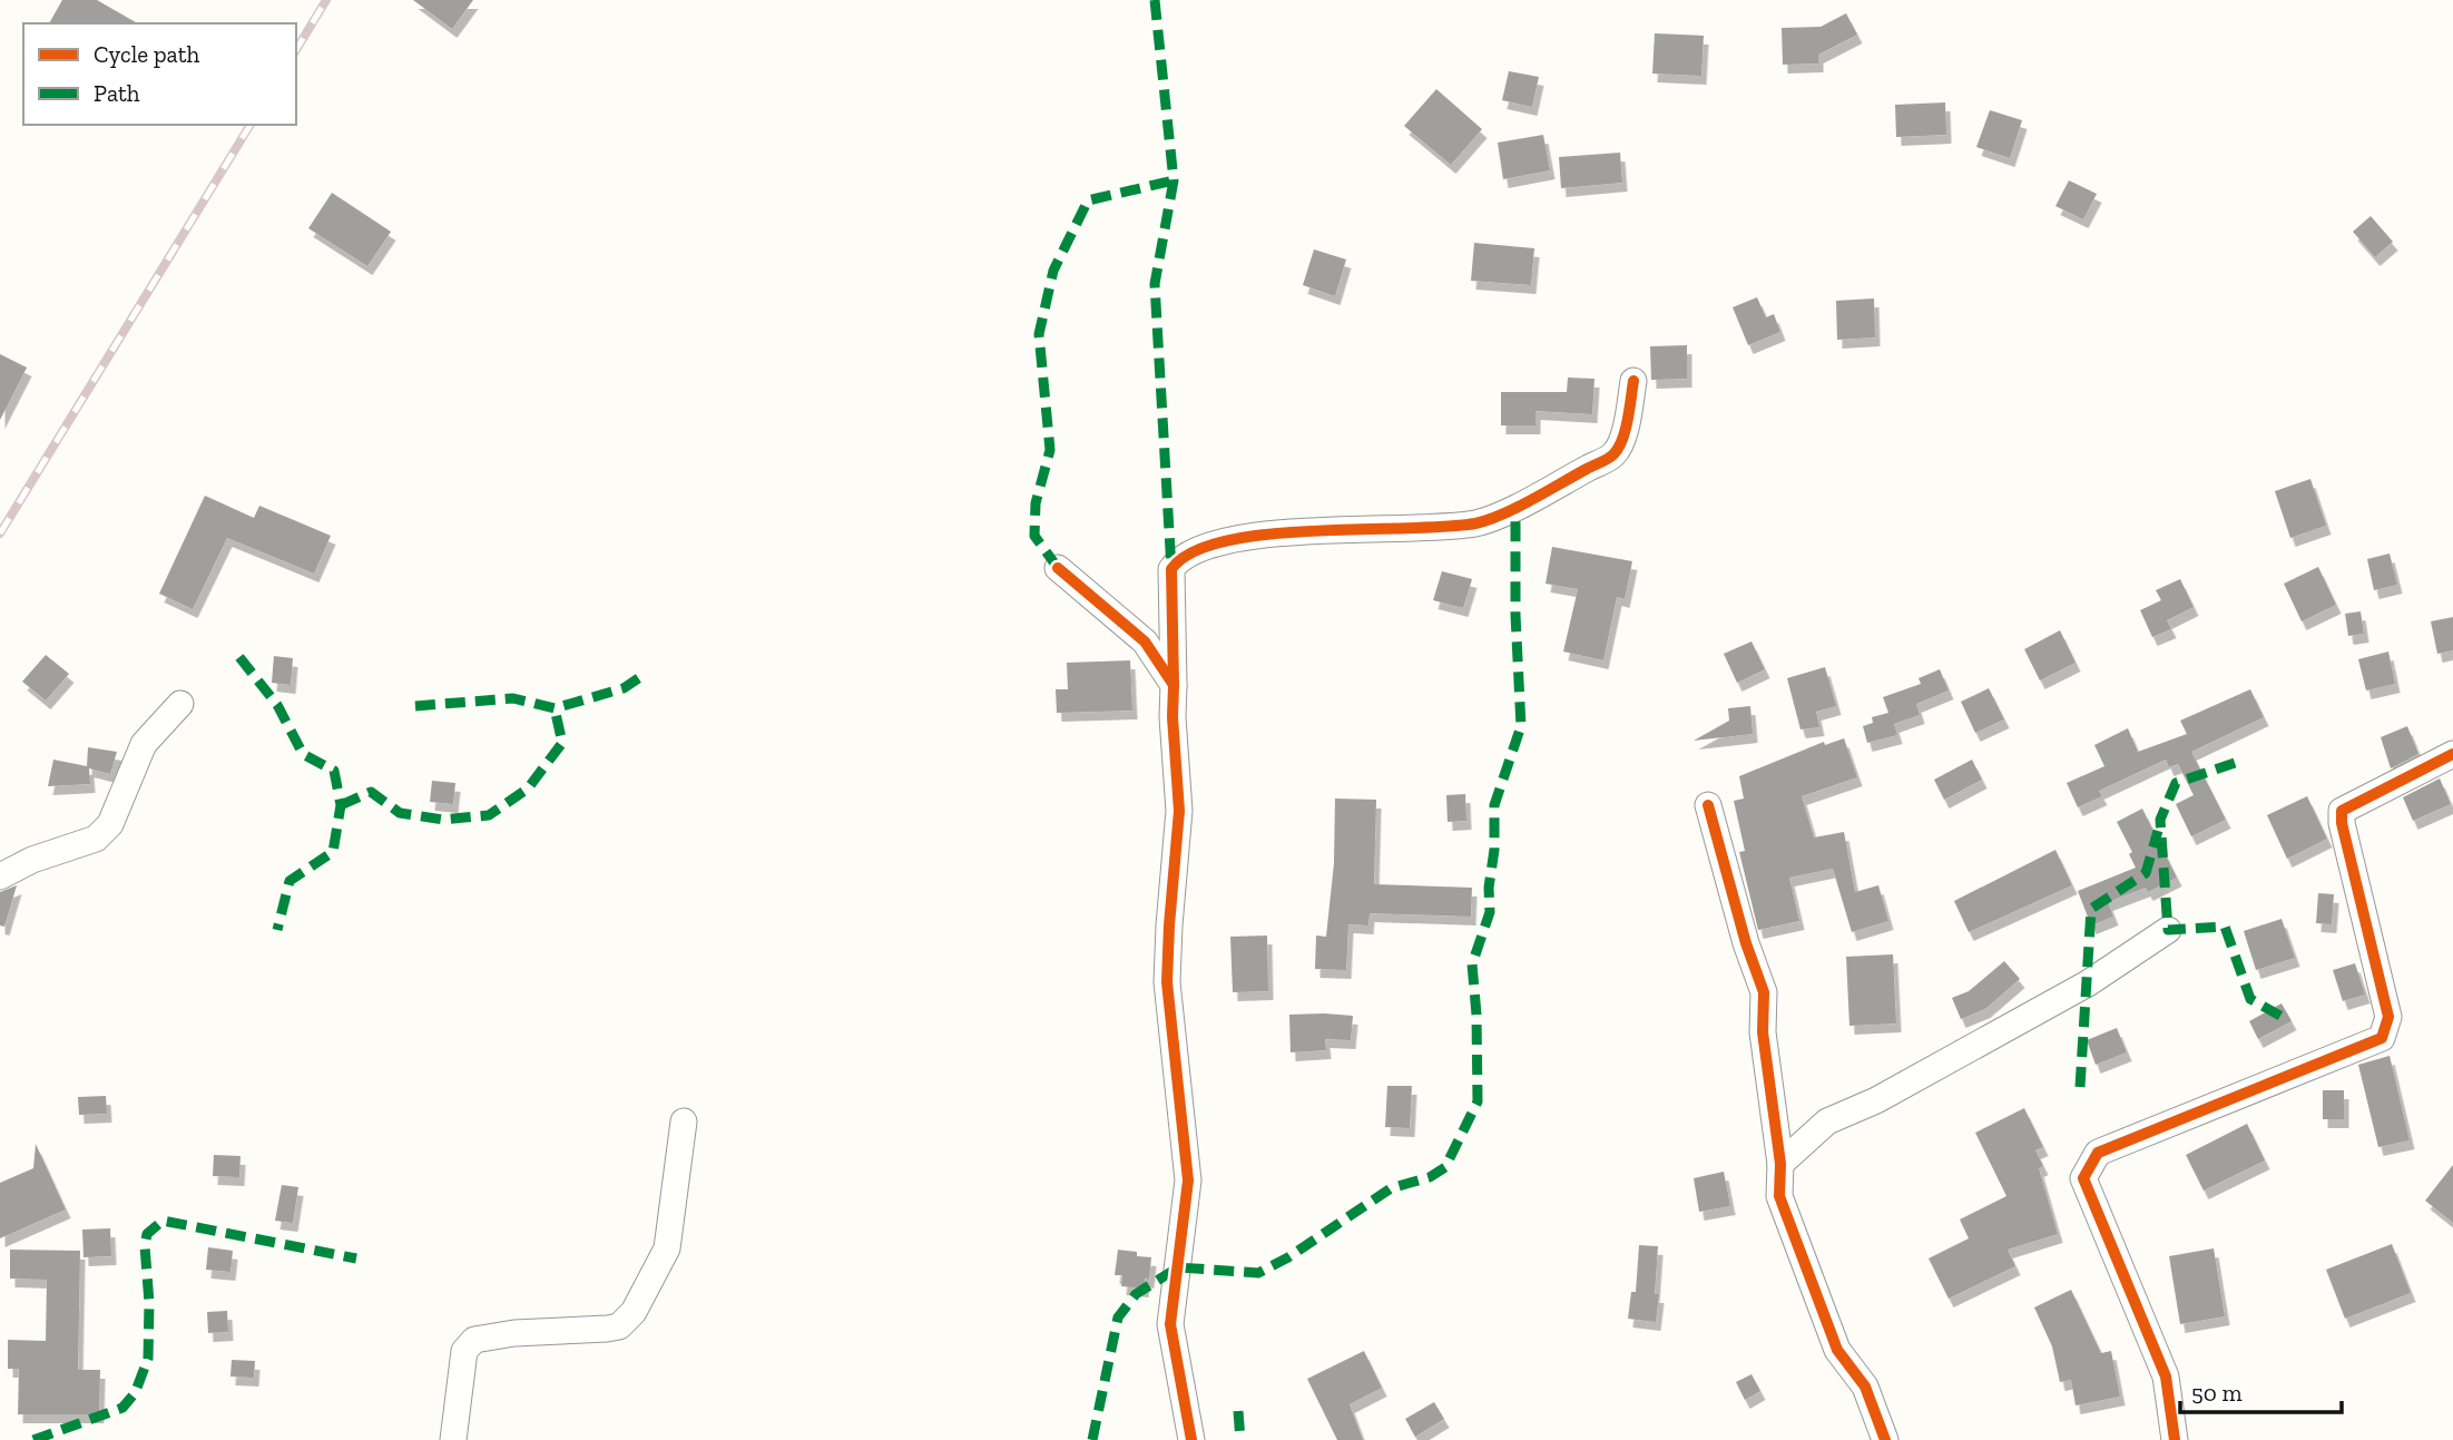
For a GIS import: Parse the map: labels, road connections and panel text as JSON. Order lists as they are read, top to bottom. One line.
{"legend":["Cycle path","Path"],"scale_bar":"50 m"}
